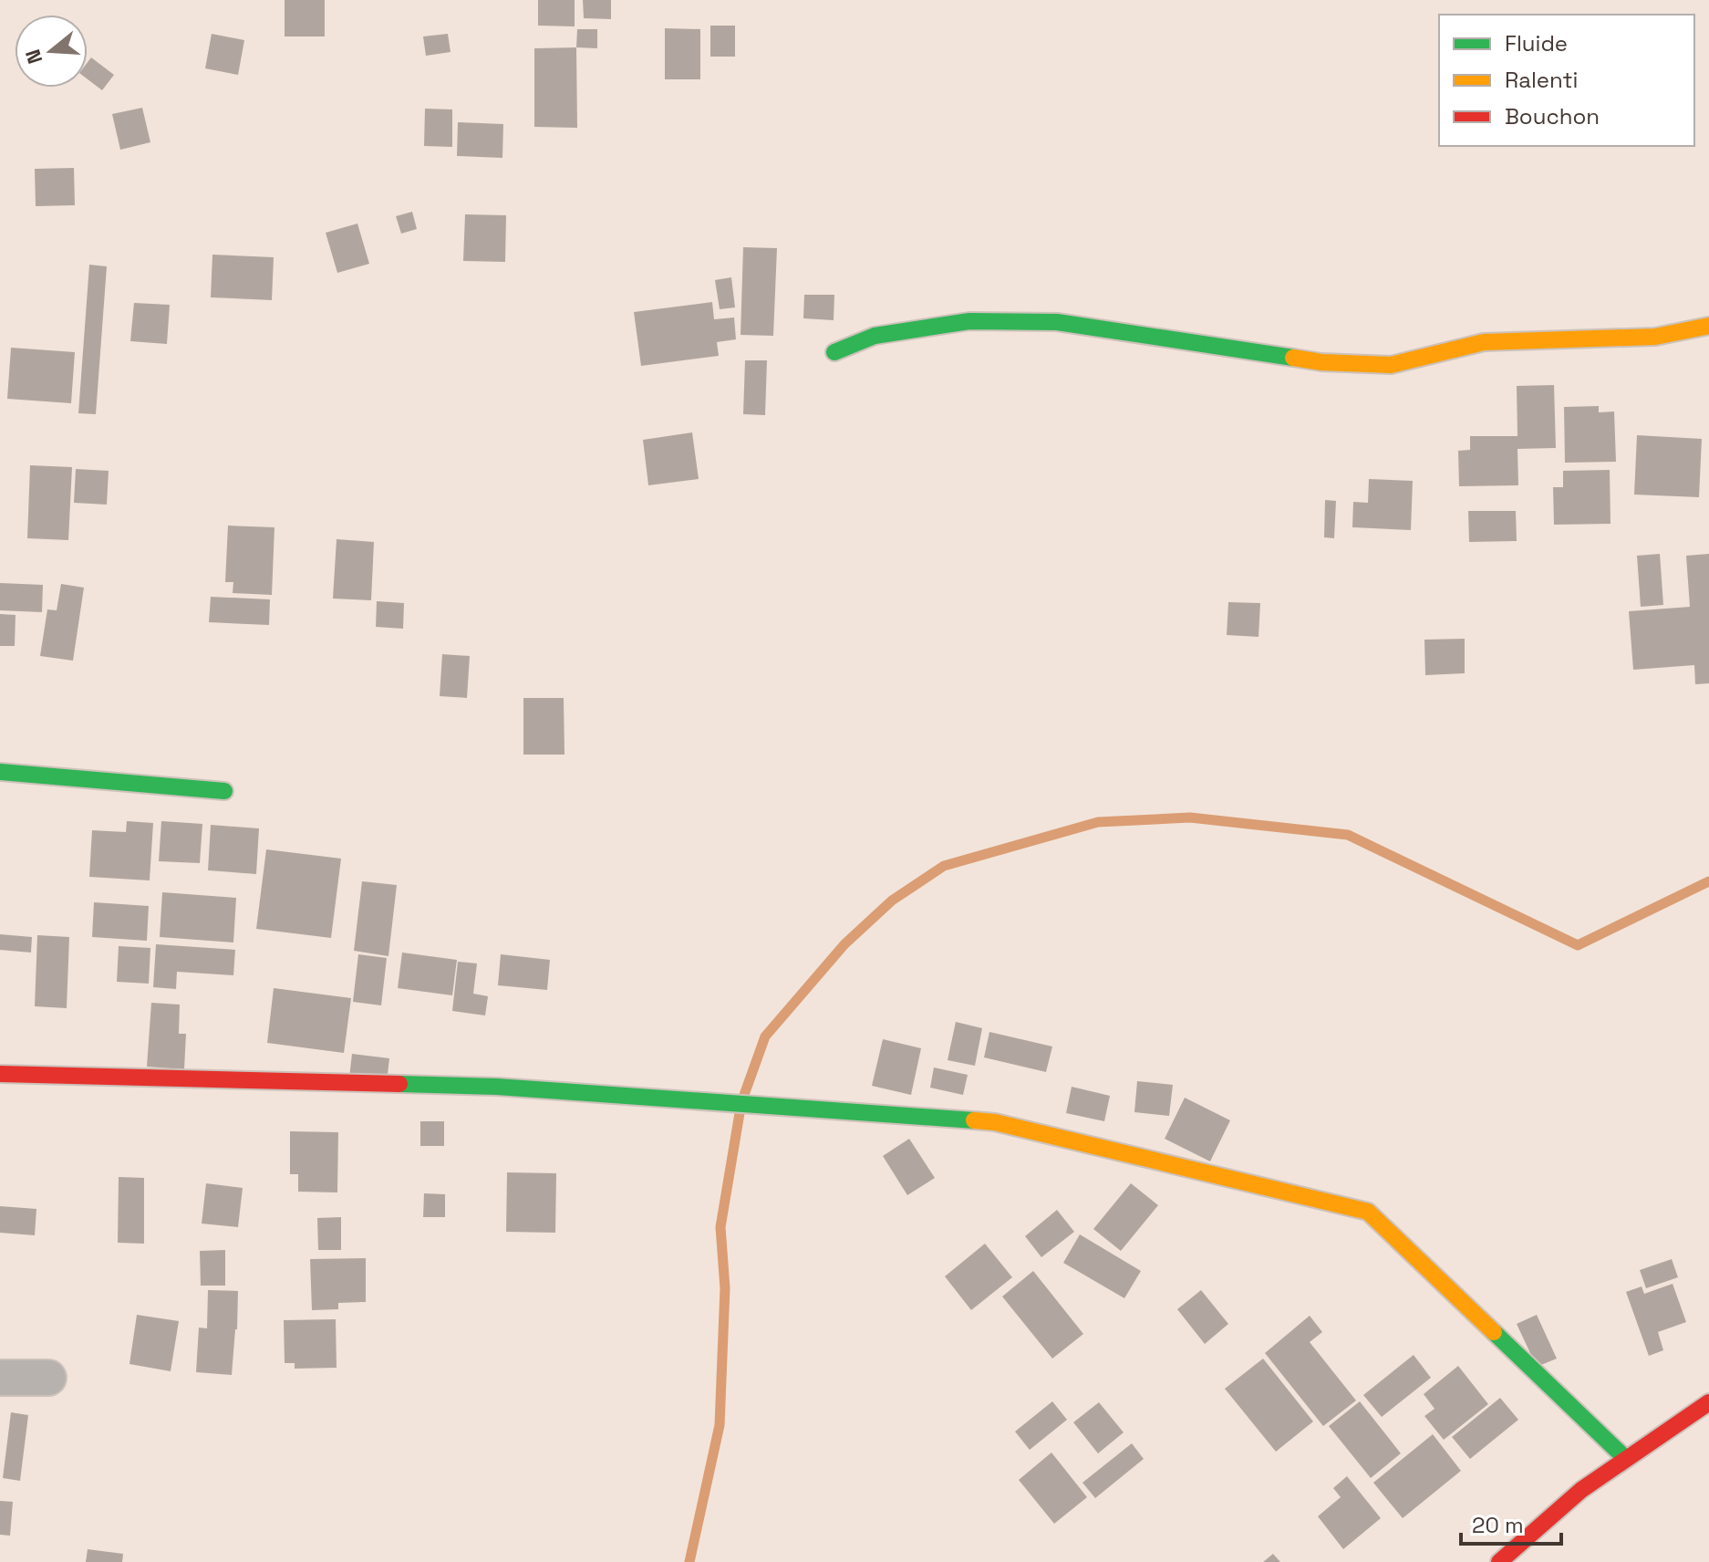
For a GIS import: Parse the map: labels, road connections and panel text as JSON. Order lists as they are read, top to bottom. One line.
{"legend":["Fluide","Ralenti","Bouchon"],"scale_bar":"20 m","north":"left"}
